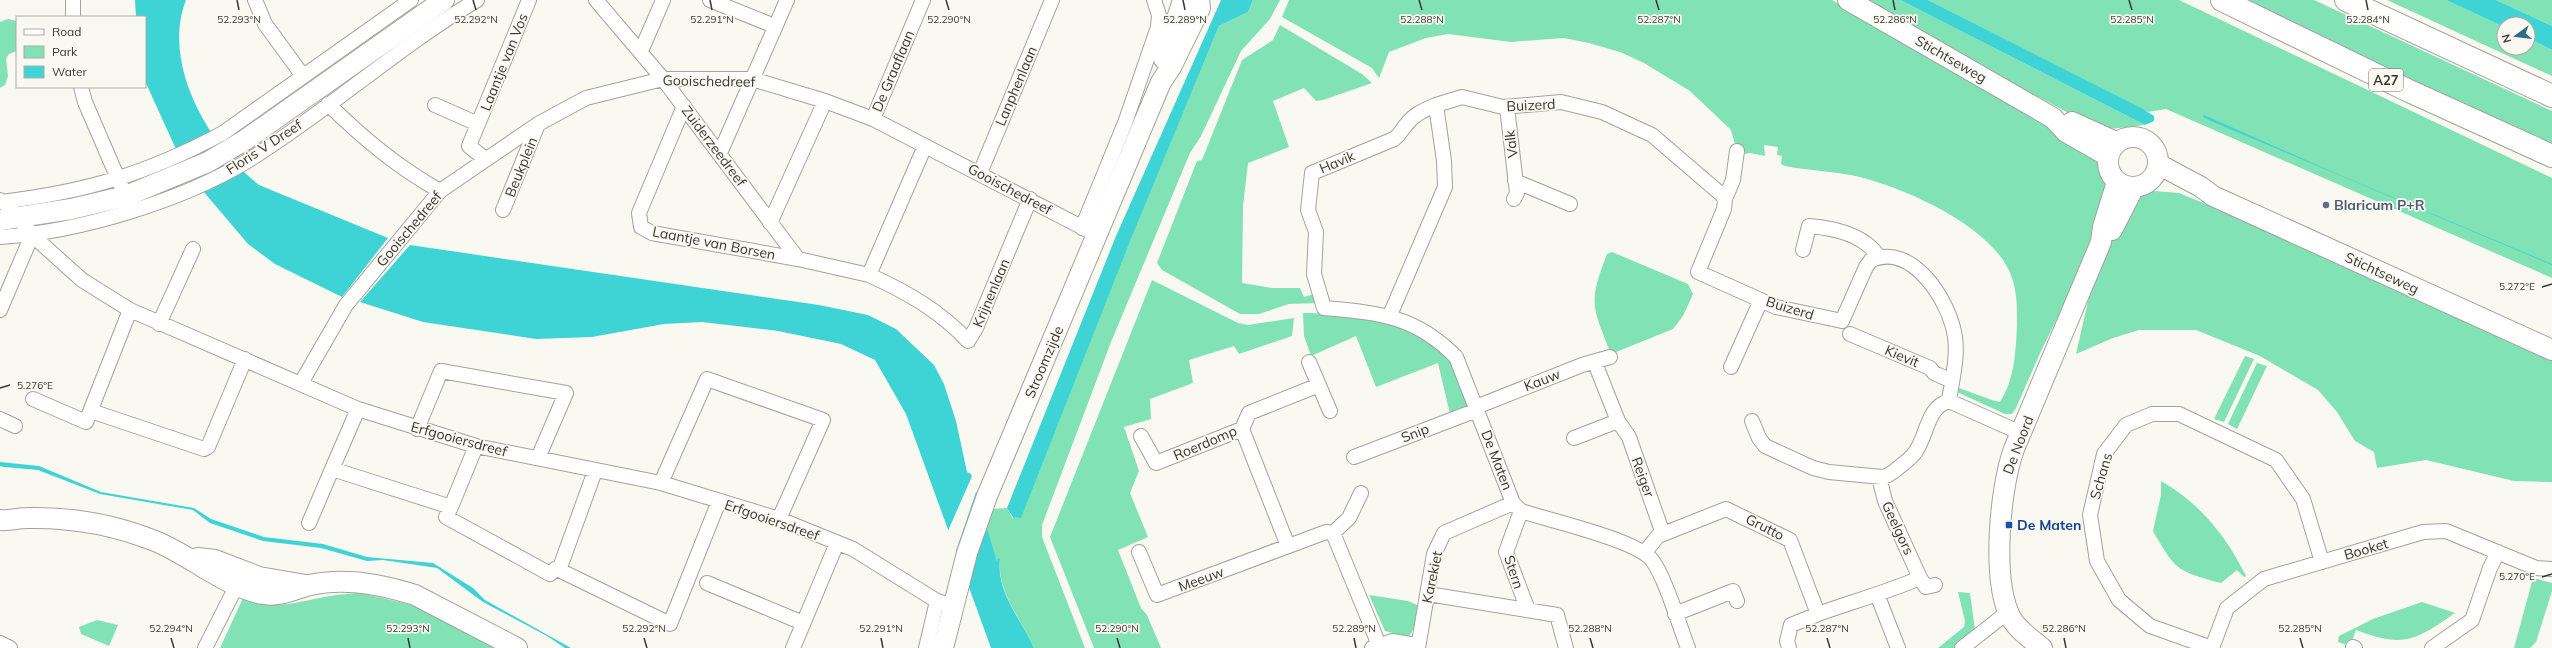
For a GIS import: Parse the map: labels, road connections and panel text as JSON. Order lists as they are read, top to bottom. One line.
{"streets":{"highway":["A27"],"street":["Stichtseweg","Laantje van Vos","De Graaflaan","Gooischedreef","Lanphenlaan","Buizerd","Valk","Zuiderzeedreef","Floris V Dreef","Havik","Beukplein","Laantje van Borsen","Krijnenlaan","Kievit","Stroomzijde","Kauw","Snip","Erfgooiersdreef","Roerdomp","De Noord","De Maten","Schans","Reiger","Grutto","Geelgors","Booket","Stern","Karekiet","Meeuw"]},"crossings":[["Stichtseweg","De Noord"],["Laantje van Vos","Gooischedreef"],["De Graaflaan","Gooischedreef"],["Gooischedreef","Lanphenlaan"],["Gooischedreef","Zuiderzeedreef"],["Gooischedreef","Beukplein"],["Gooischedreef","Krijnenlaan"],["Gooischedreef","Stroomzijde"],["Gooischedreef","Erfgooiersdreef"],["Buizerd","Valk"],["Buizerd","Havik"],["Zuiderzeedreef","Laantje van Borsen"],["Zuiderzeedreef","Krijnenlaan"],["Floris V Dreef","Erfgooiersdreef"],["Havik","De Maten"],["Laantje van Borsen","Krijnenlaan"],["Stroomzijde","Erfgooiersdreef"],["Kauw","Snip"],["Kauw","De Maten"],["Kauw","Reiger"],["Snip","De Maten"],["De Maten","Stern"],["De Maten","Karekiet"],["Schans","Booket"],["Reiger","Grutto"],["Stern","Karekiet"]],"places":{"other":["Blaricum P+R"],"transit":["De Maten"]},"legend":["Road","Park","Water"],"north":"left","coordinates":["52.291°N","52.290°N","52.289°N","52.288°N","52.287°N","52.286°N","52.285°N","52.284°N","52.293°N","52.292°N","5.272°E","5.276°E","5.270°E","52.294°N"]}
